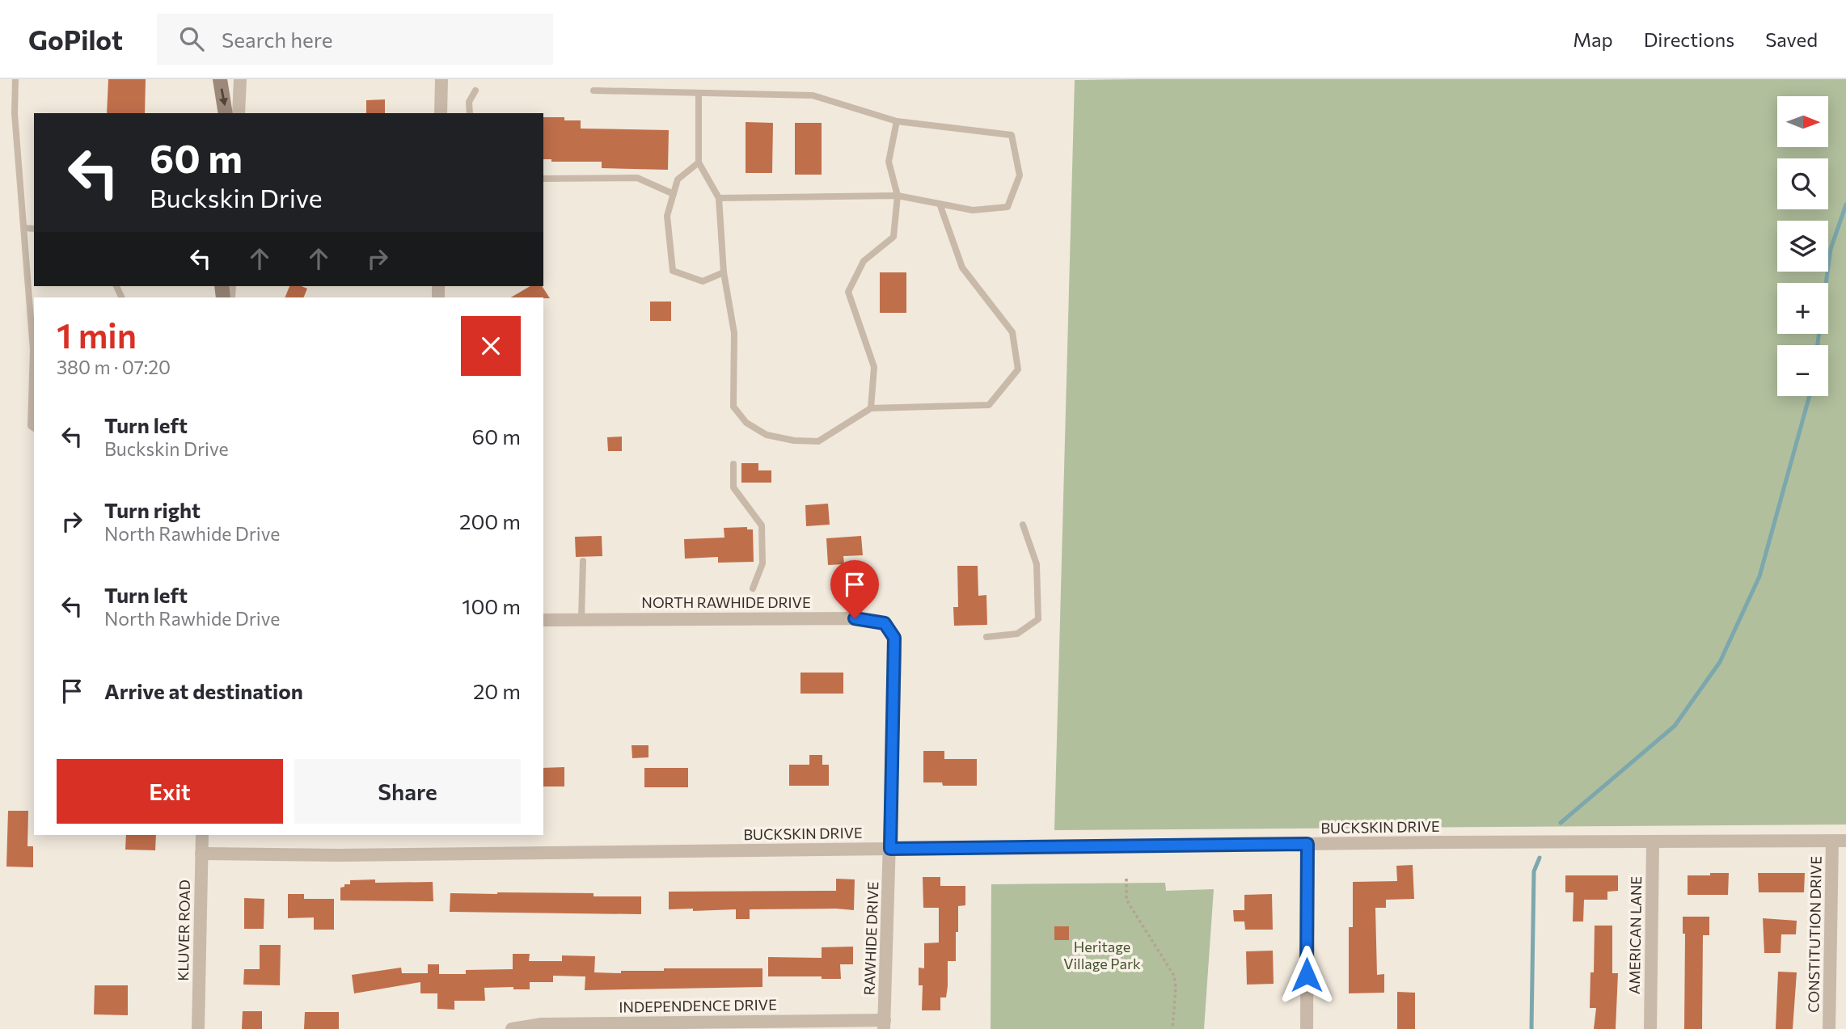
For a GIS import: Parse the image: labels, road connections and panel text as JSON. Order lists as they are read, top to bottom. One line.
{"streets":{"street":["NORTH RAWHIDE DRIVE","BUCKSKIN DRIVE","KLUVER ROAD","CONSTITUTION DRIVE","AMERICAN LANE","RAWHIDE DRIVE","INDEPENDENCE DRIVE"]},"crossings":[["NORTH RAWHIDE DRIVE","BUCKSKIN DRIVE"],["NORTH RAWHIDE DRIVE","RAWHIDE DRIVE"],["BUCKSKIN DRIVE","KLUVER ROAD"],["BUCKSKIN DRIVE","CONSTITUTION DRIVE"],["BUCKSKIN DRIVE","AMERICAN LANE"],["BUCKSKIN DRIVE","RAWHIDE DRIVE"],["RAWHIDE DRIVE","INDEPENDENCE DRIVE"]],"parks":["Heritage Village Park"],"north":"right","page":{"header":"GoPilot","search":"Search here","nav":["Map","Directions","Saved"],"map_buttons":["+","−"],"turn":["60 m","Buckskin Drive"],"heading":["1 min","380 m · 07:20"],"list":[{"name":"Turn left","note":"Buckskin Drive","value":"60 m"},{"name":"Turn right","note":"North Rawhide Drive","value":"200 m"},{"name":"Turn left","note":"North Rawhide Drive","value":"100 m"},{"name":"Arrive at destination","value":"20 m"}],"buttons":["Exit","Share"]}}
